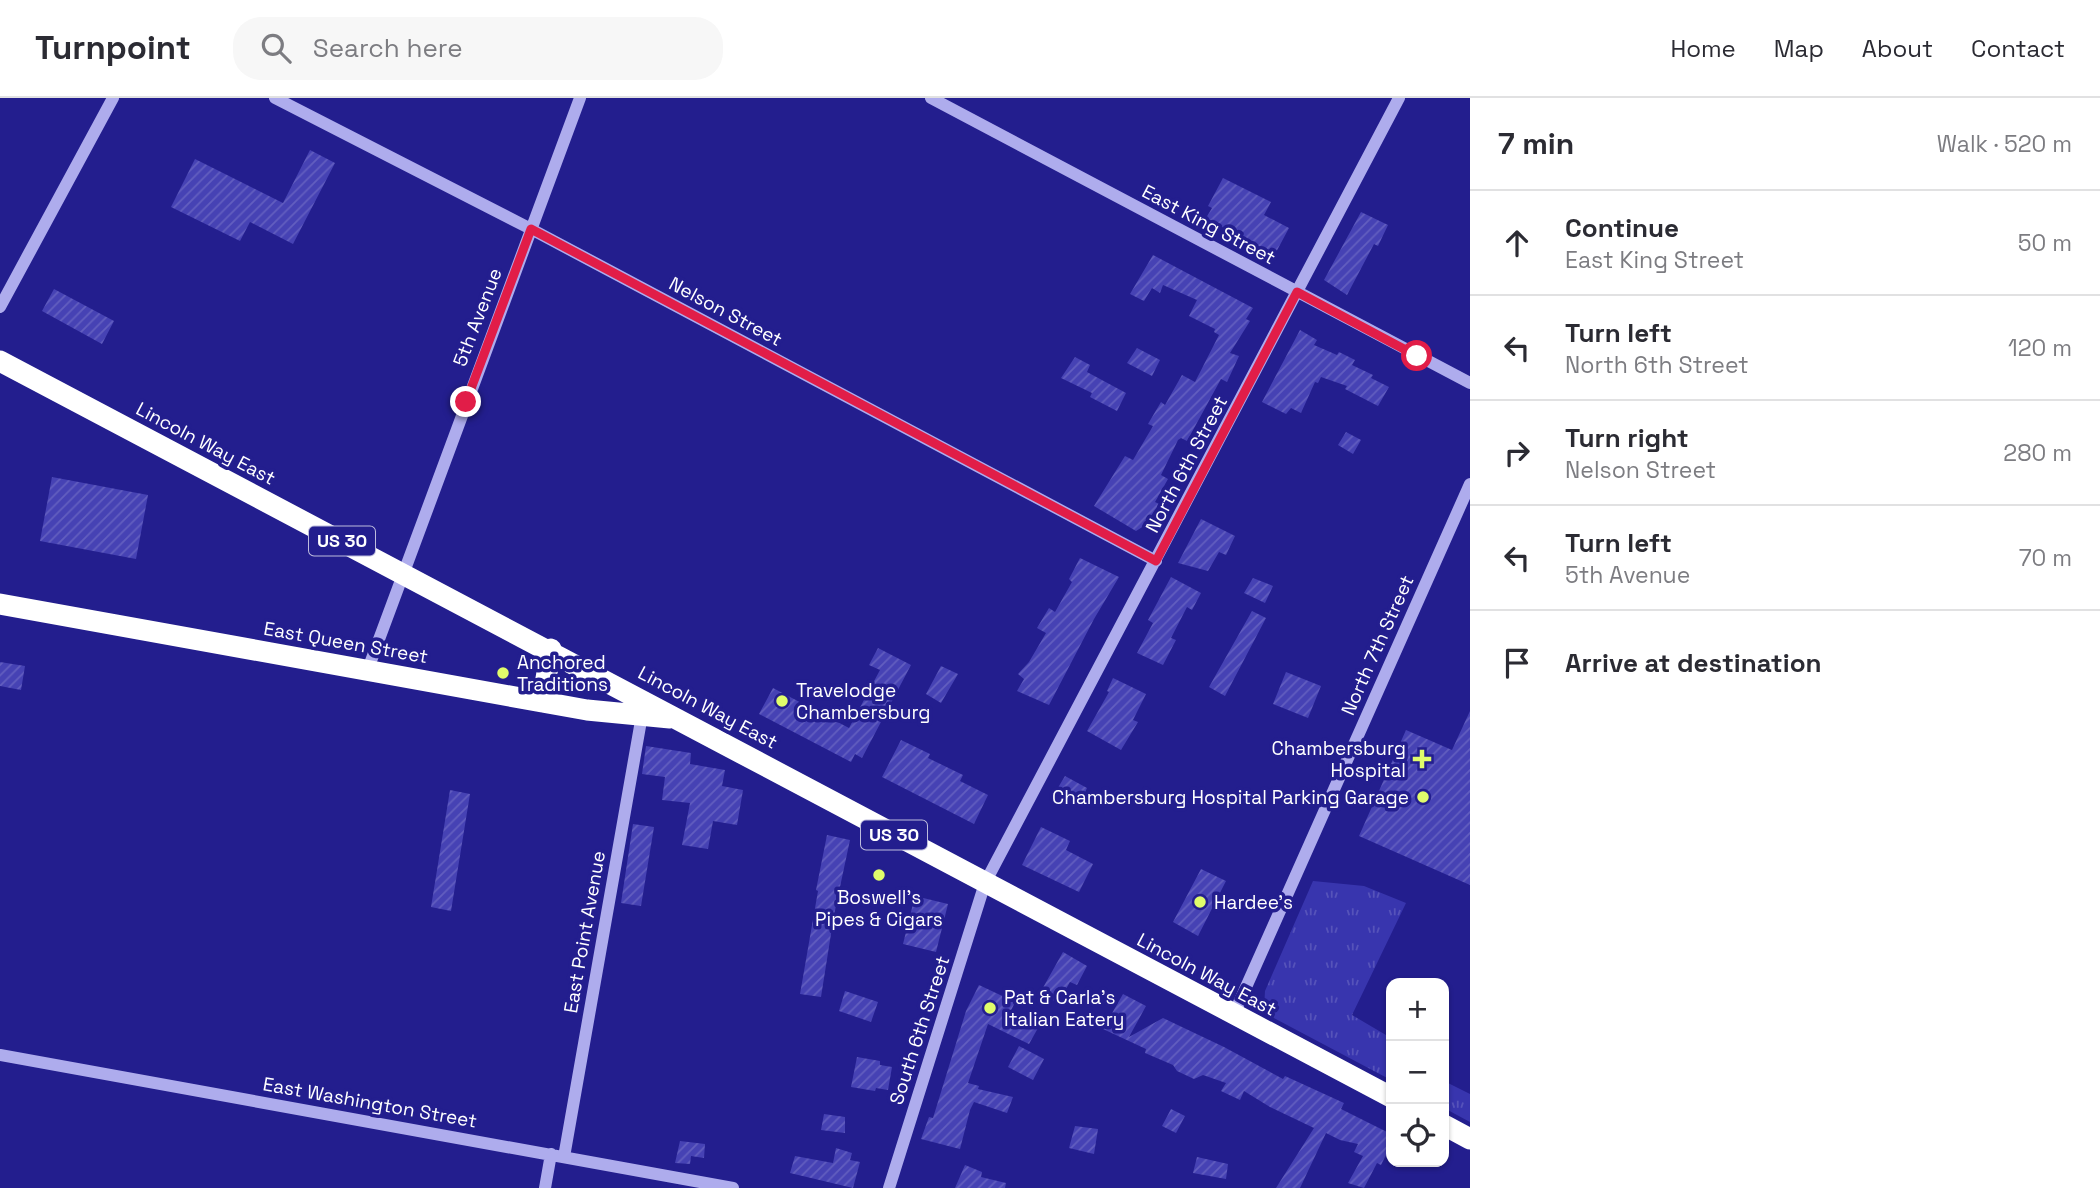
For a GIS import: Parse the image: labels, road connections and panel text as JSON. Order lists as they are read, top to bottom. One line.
{"streets":{"highway":["Lincoln Way East","US 30","East Queen Street"],"street":["East King Street","Nelson Street","5th Avenue","North 6th Street","North 7th Street","East Point Avenue","South 6th Street","East Washington Street"]},"crossings":[["East King Street","North 6th Street"],["Nelson Street","5th Avenue"],["Nelson Street","North 6th Street"],["5th Avenue","Lincoln Way East"],["5th Avenue","East Queen Street"],["Lincoln Way East","North 6th Street"],["Lincoln Way East","East Queen Street"],["Lincoln Way East","North 7th Street"],["Lincoln Way East","South 6th Street"],["North 6th Street","South 6th Street"],["East Queen Street","East Point Avenue"],["East Point Avenue","East Washington Street"]],"places":{"other":["Anchored Traditions","Travelodge Chambersburg","Chambersburg Hospital Parking Garage","Boswell's Pipes & Cigars","Hardee's","Pat & Carla's Italian Eatery"],"health":["Chambersburg Hospital"]},"page":{"header":"Turnpoint","search":"Search here","nav":["Home","Map","About","Contact"],"heading":["7 min","Walk · 520 m"],"list":[["Continue","East King Street","50 m"],["Turn left","North 6th Street","120 m"],["Turn right","Nelson Street","280 m"],["Turn left","5th Avenue","70 m"],"Arrive at destination"],"map_buttons":["+","−"]}}
